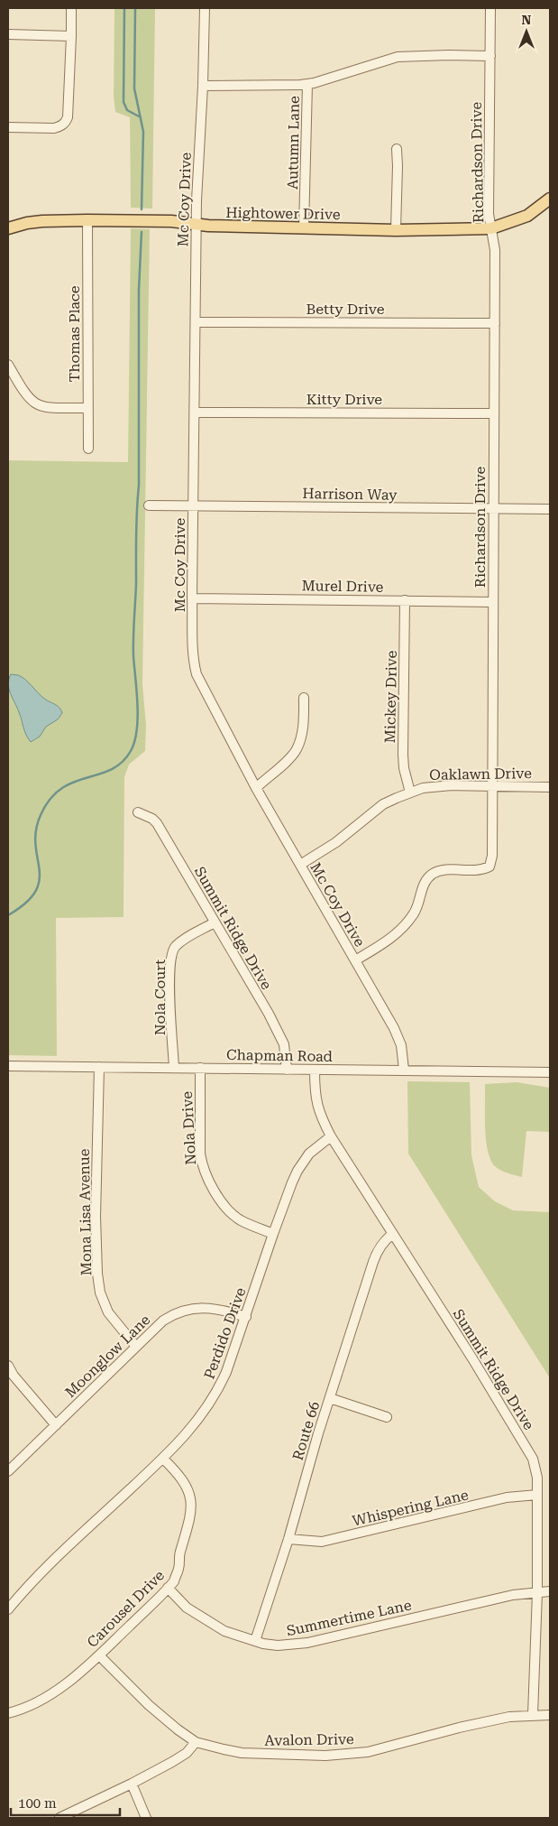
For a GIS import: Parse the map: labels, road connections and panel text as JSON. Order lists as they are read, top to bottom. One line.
{"streets":{"main road":["Hightower Drive"],"street":["Autumn Lane","Richardson Drive","Mc Coy Drive","Betty Drive","Thomas Place","Kitty Drive","Harrison Way","Murel Drive","Mickey Drive","Oaklawn Drive","Summit Ridge Drive","Nola Court","Chapman Road","Nola Drive","Mona Lisa Avenue","Perdido Drive","Moonglow Lane","Route 66","Whispering Lane","Carousel Drive","Summertime Lane","Avalon Drive"]},"crossings":[["Autumn Lane","Hightower Drive"],["Richardson Drive","Mc Coy Drive"],["Richardson Drive","Hightower Drive"],["Richardson Drive","Betty Drive"],["Richardson Drive","Kitty Drive"],["Richardson Drive","Harrison Way"],["Richardson Drive","Murel Drive"],["Richardson Drive","Oaklawn Drive"],["Mc Coy Drive","Hightower Drive"],["Mc Coy Drive","Betty Drive"],["Mc Coy Drive","Kitty Drive"],["Mc Coy Drive","Harrison Way"],["Mc Coy Drive","Murel Drive"],["Mc Coy Drive","Oaklawn Drive"],["Mc Coy Drive","Chapman Road"],["Hightower Drive","Thomas Place"],["Murel Drive","Mickey Drive"],["Mickey Drive","Oaklawn Drive"],["Summit Ridge Drive","Nola Court"],["Summit Ridge Drive","Chapman Road"],["Summit Ridge Drive","Perdido Drive"],["Summit Ridge Drive","Route 66"],["Summit Ridge Drive","Whispering Lane"],["Summit Ridge Drive","Summertime Lane"],["Summit Ridge Drive","Avalon Drive"],["Nola Court","Chapman Road"],["Chapman Road","Nola Drive"],["Chapman Road","Mona Lisa Avenue"],["Nola Drive","Perdido Drive"],["Mona Lisa Avenue","Moonglow Lane"],["Perdido Drive","Moonglow Lane"],["Perdido Drive","Carousel Drive"],["Route 66","Whispering Lane"],["Route 66","Summertime Lane"],["Carousel Drive","Summertime Lane"],["Carousel Drive","Avalon Drive"]],"scale_bar":"100 m","north":"top"}
